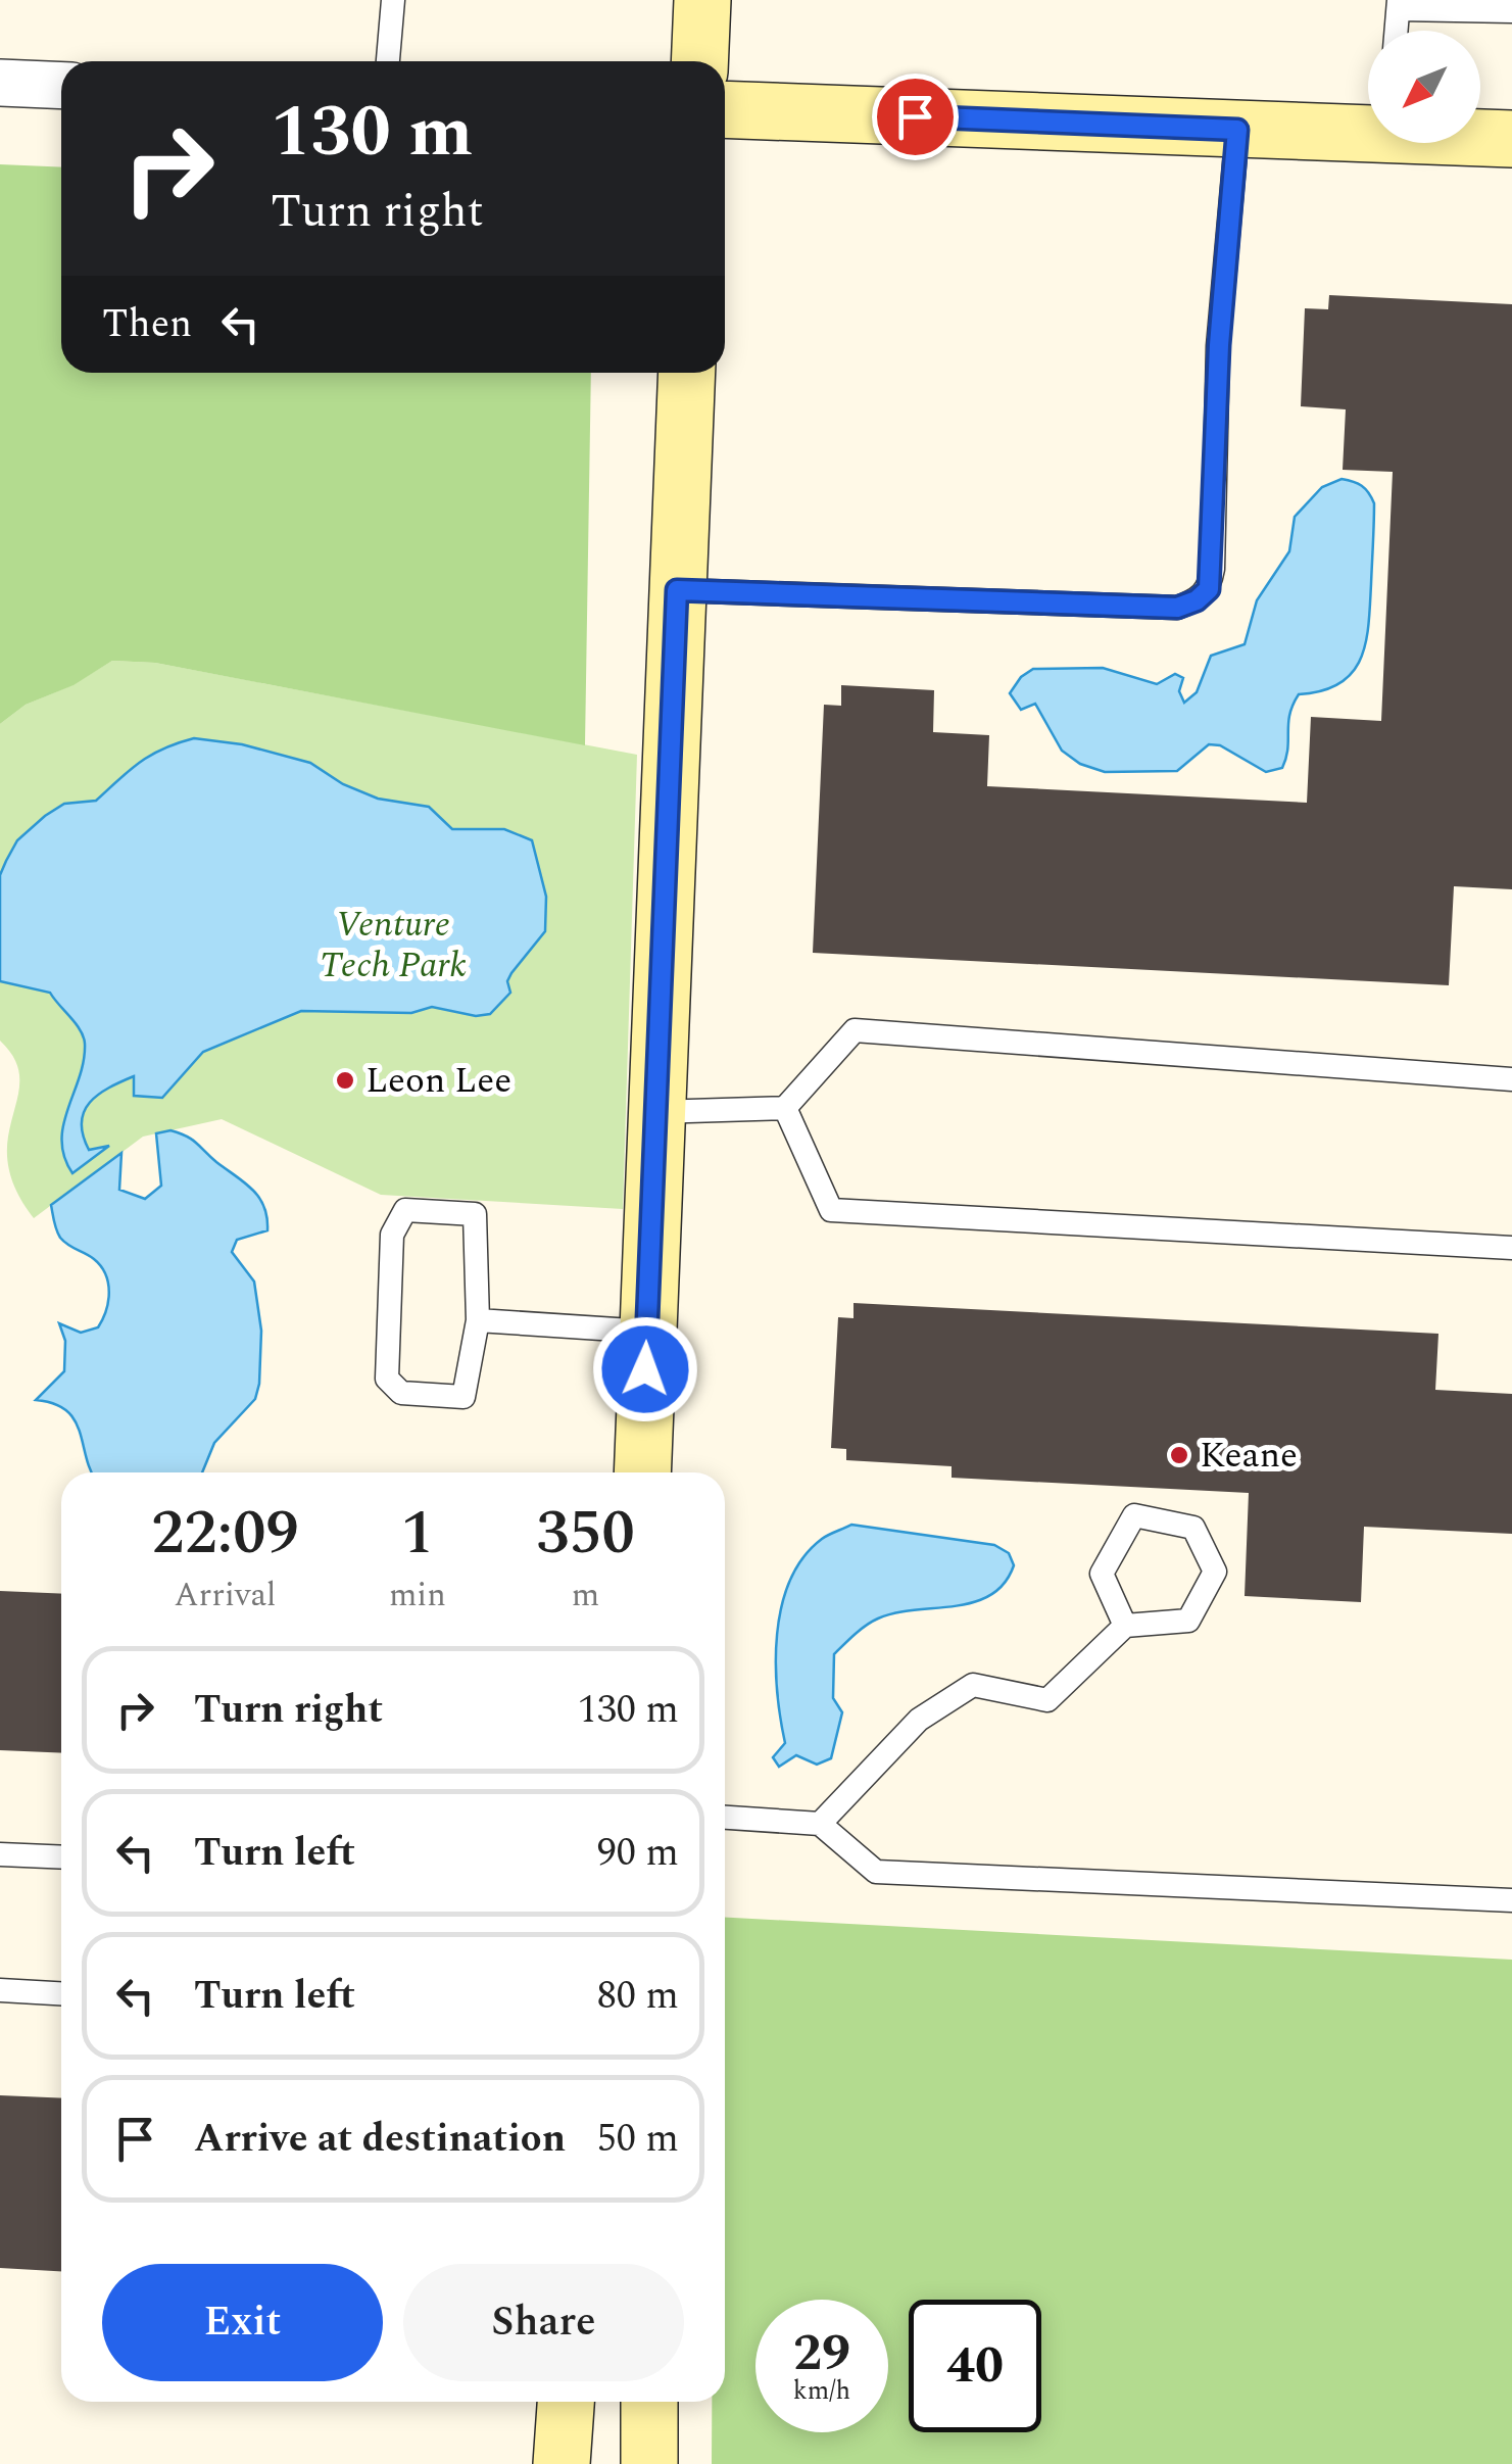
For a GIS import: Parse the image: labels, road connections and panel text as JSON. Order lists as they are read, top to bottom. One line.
{"parks":["Venture Tech Park"],"places":["Leon Lee","Keane"],"north":"bottom left","page":{"turn":["130 m","Turn right"],"then":"Then","eta":["22:09","Arrival","1","min","350","m"],"list":[{"name":"Turn right","value":"130 m"},{"name":"Turn left","value":"90 m"},{"name":"Turn left","value":"80 m"},{"name":"Arrive at destination","value":"50 m"}],"buttons":["Exit","Share"],"speed":"29 km/h","limit":"40"}}
